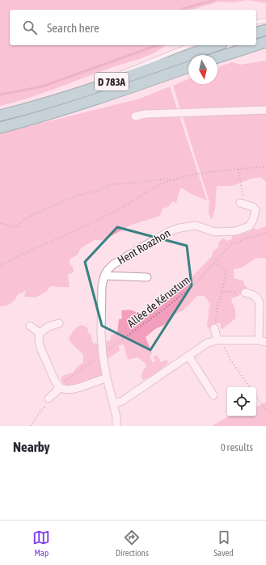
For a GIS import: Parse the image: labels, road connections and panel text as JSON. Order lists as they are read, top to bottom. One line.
{"streets":{"main road":["D 783A"],"street":["Hent Roazhon"],"path":["Allée de Kérustum"]},"north":"bottom","page":{"search":"Search here","heading":["Nearby","0 results"],"nav":["Map","Directions","Saved"]}}
